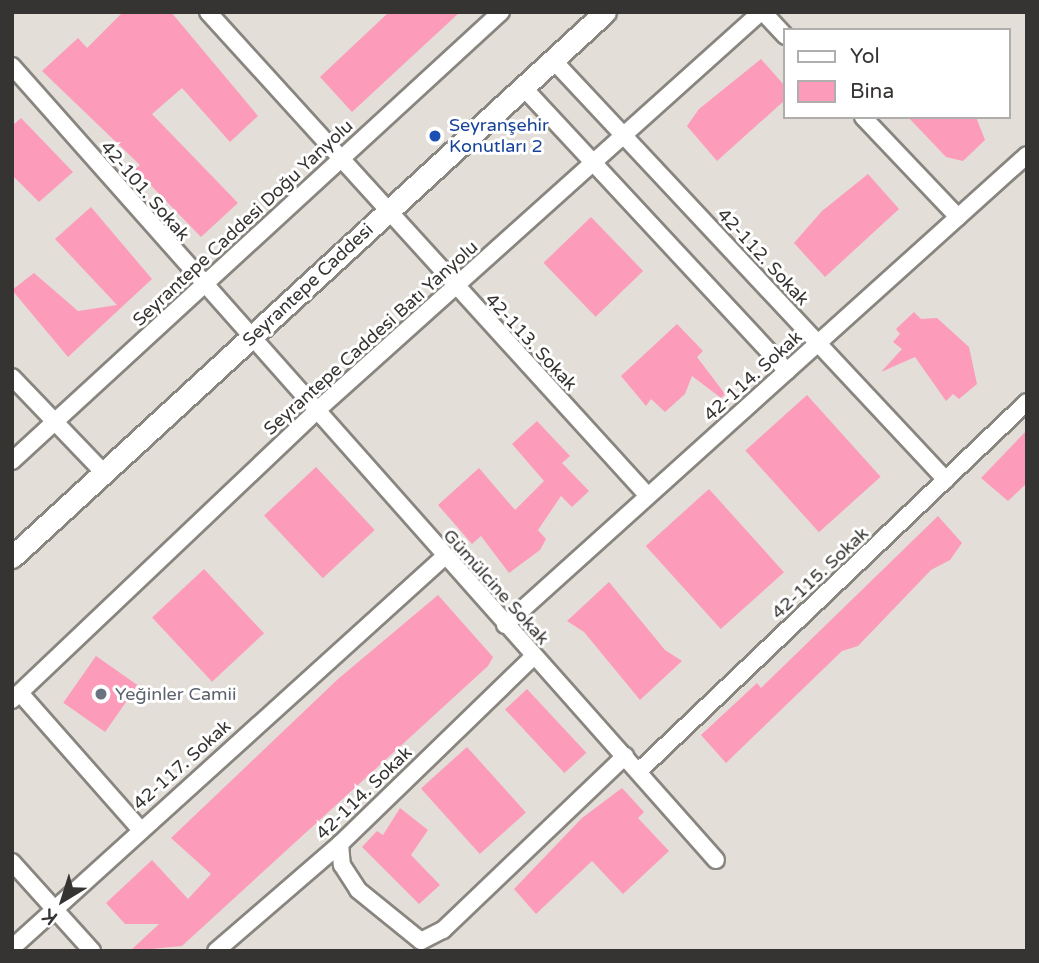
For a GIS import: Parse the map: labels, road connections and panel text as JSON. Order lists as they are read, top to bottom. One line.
{"streets":{"street":["42-101. Sokak","Seyrantepe Caddesi Doğu Yanyolu","42-112. Sokak","Seyrantepe Caddesi","Seyrantepe Caddesi Batı Yanyolu","42-113. Sokak","42-114. Sokak","42-115. Sokak","Gümülcine Sokak","42-117. Sokak"]},"crossings":[["42-101. Sokak","Seyrantepe Caddesi Doğu Yanyolu"],["42-101. Sokak","Seyrantepe Caddesi"],["42-101. Sokak","Gümülcine Sokak"],["Seyrantepe Caddesi Doğu Yanyolu","42-113. Sokak"],["42-112. Sokak","Seyrantepe Caddesi"],["42-112. Sokak","Seyrantepe Caddesi Batı Yanyolu"],["42-112. Sokak","42-114. Sokak"],["42-112. Sokak","42-115. Sokak"],["Seyrantepe Caddesi","42-113. Sokak"],["Seyrantepe Caddesi","Gümülcine Sokak"],["Seyrantepe Caddesi Batı Yanyolu","42-113. Sokak"],["Seyrantepe Caddesi Batı Yanyolu","Gümülcine Sokak"],["42-113. Sokak","42-114. Sokak"],["42-114. Sokak","Gümülcine Sokak"],["42-115. Sokak","Gümülcine Sokak"],["Gümülcine Sokak","42-117. Sokak"]],"places":["Seyranşehir Konutları 2","Yeğinler Camii"],"legend":["Yol","Bina"],"north":"bottom left"}
